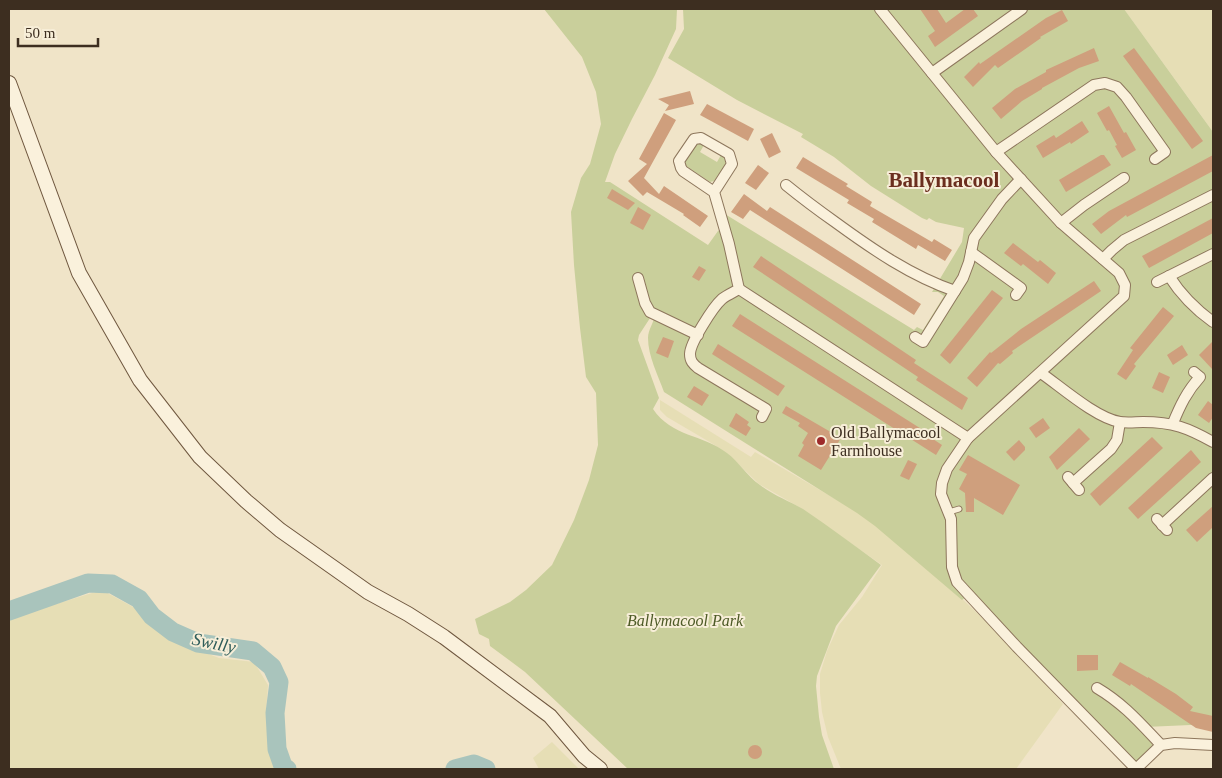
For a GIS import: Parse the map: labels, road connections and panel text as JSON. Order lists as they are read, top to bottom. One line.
{"districts":["Ballymacool"],"water":["Swilly"],"parks":["Ballymacool Park"],"places":["Old Ballymacool Farmhouse"],"scale_bar":"50 m"}
